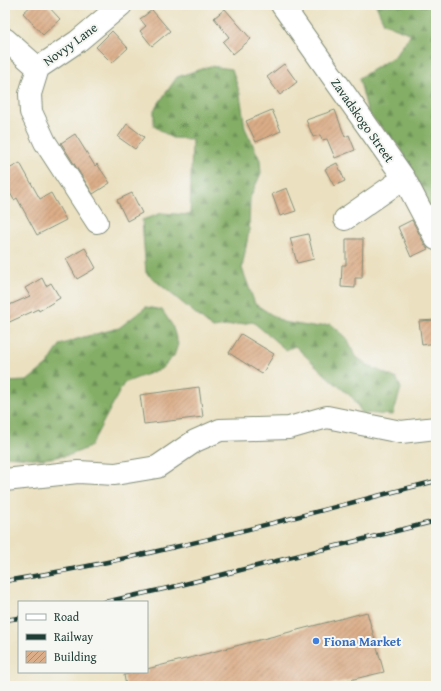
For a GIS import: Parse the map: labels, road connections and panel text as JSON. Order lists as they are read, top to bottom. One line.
{"streets":{"street":["Novyy Lane","Zavadskogo Street"]},"places":["Fiona Market"],"legend":["Road","Railway","Building"]}
